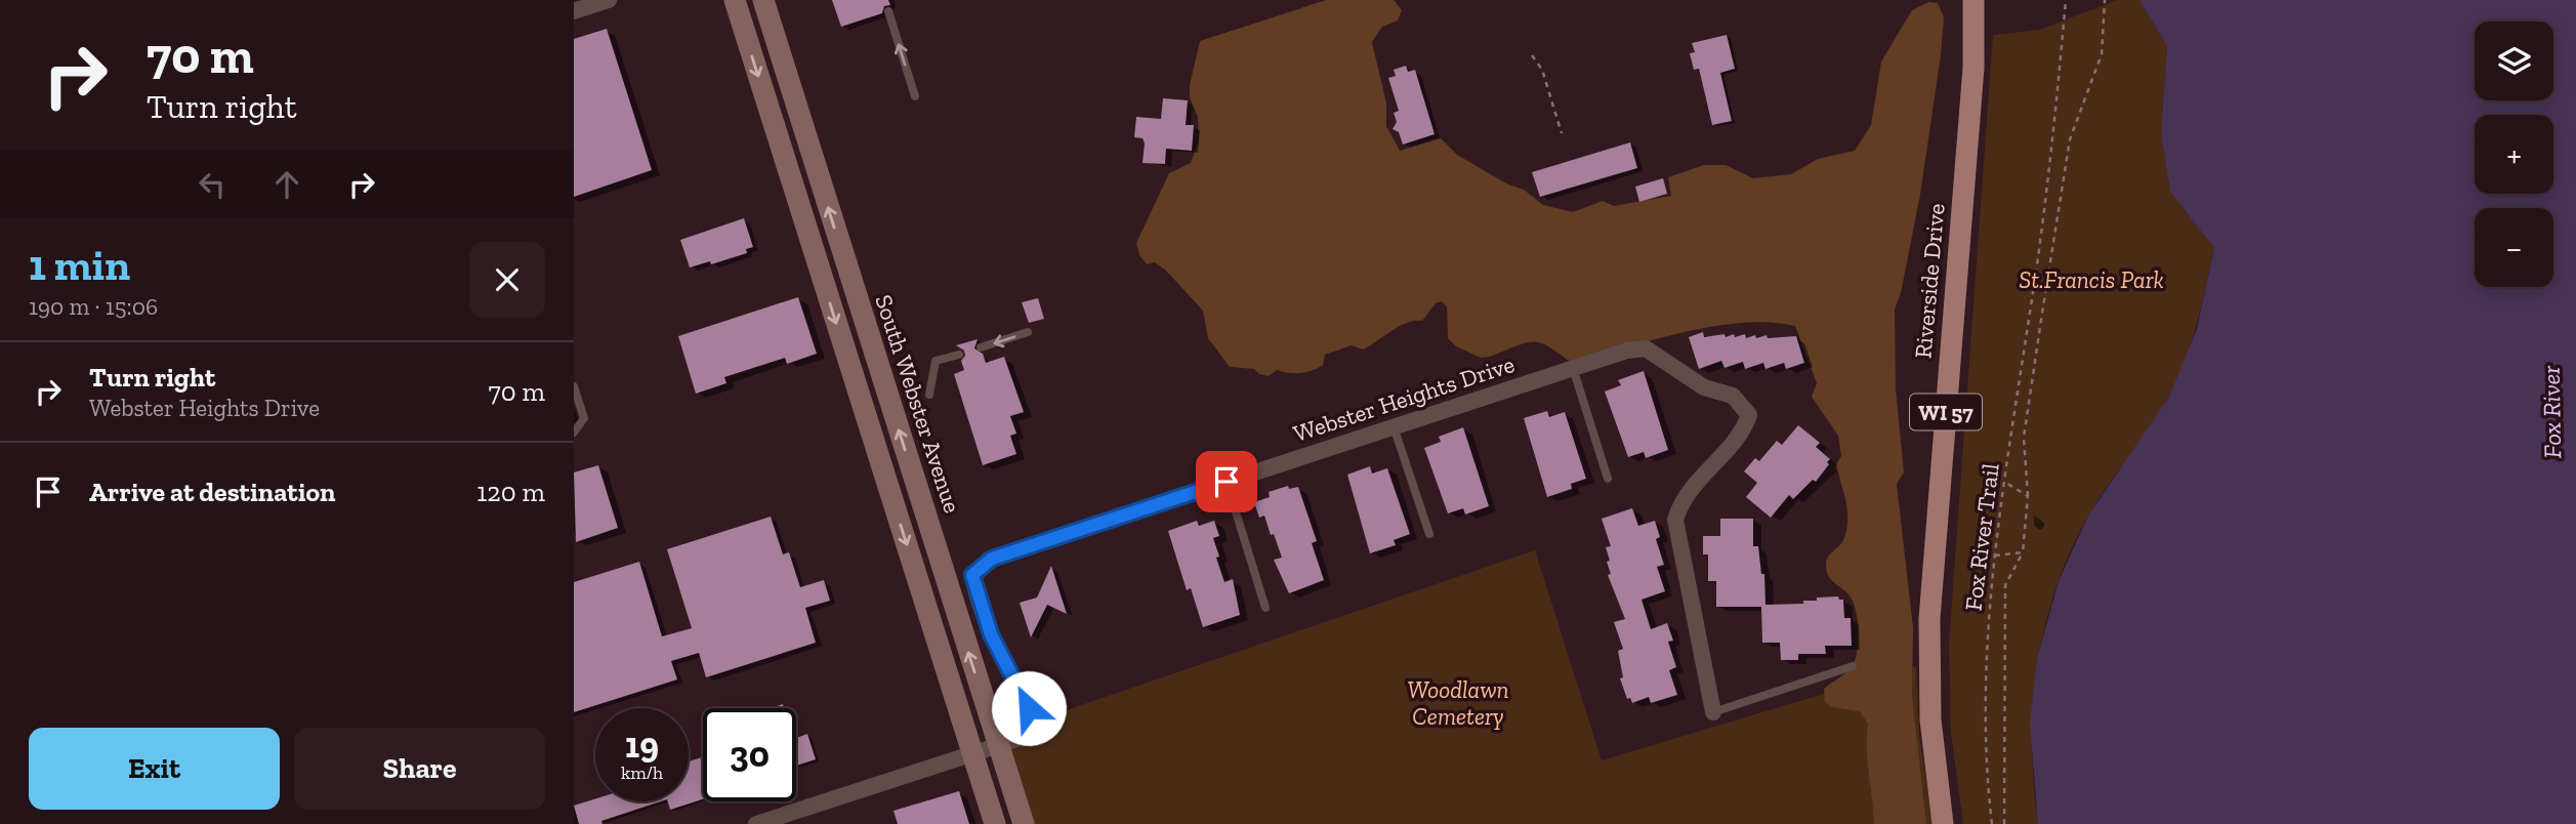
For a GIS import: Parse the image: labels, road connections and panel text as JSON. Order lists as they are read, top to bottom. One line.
{"streets":{"main road":["Riverside Drive","South Webster Avenue","WI 57"],"street":["Webster Heights Drive"],"path":["Fox River Trail"]},"crossings":[["Webster Heights Drive","South Webster Avenue"]],"water":["Fox River"],"parks":["St.Francis Park","Woodlawn Cemetery"],"page":{"turn":["70 m","Turn right"],"map_buttons":["+","−"],"heading":["1 min","190 m · 15:06"],"list":[{"name":"Turn right","note":"Webster Heights Drive","value":"70 m"},{"name":"Arrive at destination","value":"120 m"}],"speed":"19 km/h","limit":"30","buttons":["Exit","Share"]}}
